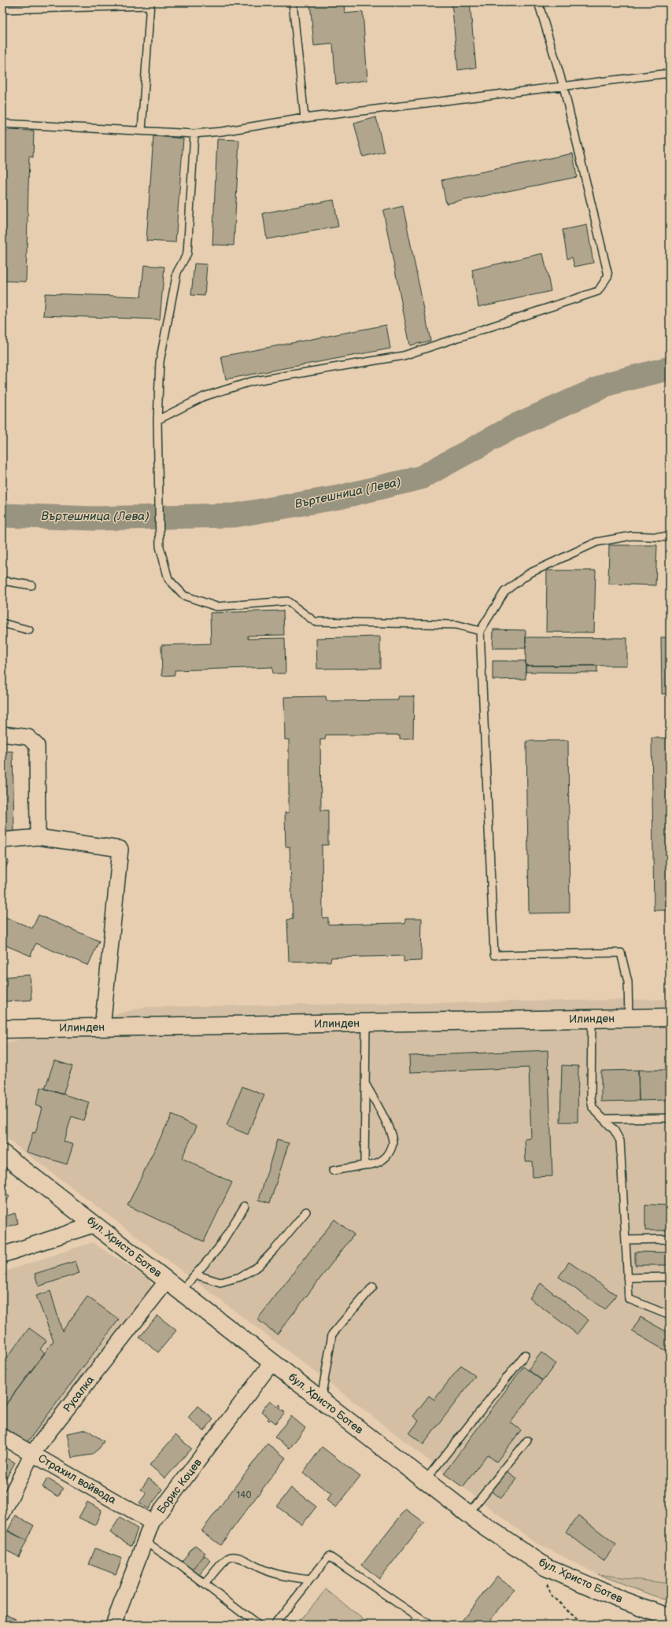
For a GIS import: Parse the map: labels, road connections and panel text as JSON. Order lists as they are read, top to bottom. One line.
{"streets":{"street":["Илинден","бул. Христо Ботев","Русалка","Страхил войвода","Борис Коцев"]},"crossings":[["бул. Христо Ботев","Русалка"],["бул. Христо Ботев","Борис Коцев"],["Русалка","Страхил войвода"],["Страхил войвода","Борис Коцев"]],"water":["Въртешница (Лева)"],"house_numbers":["140"]}
